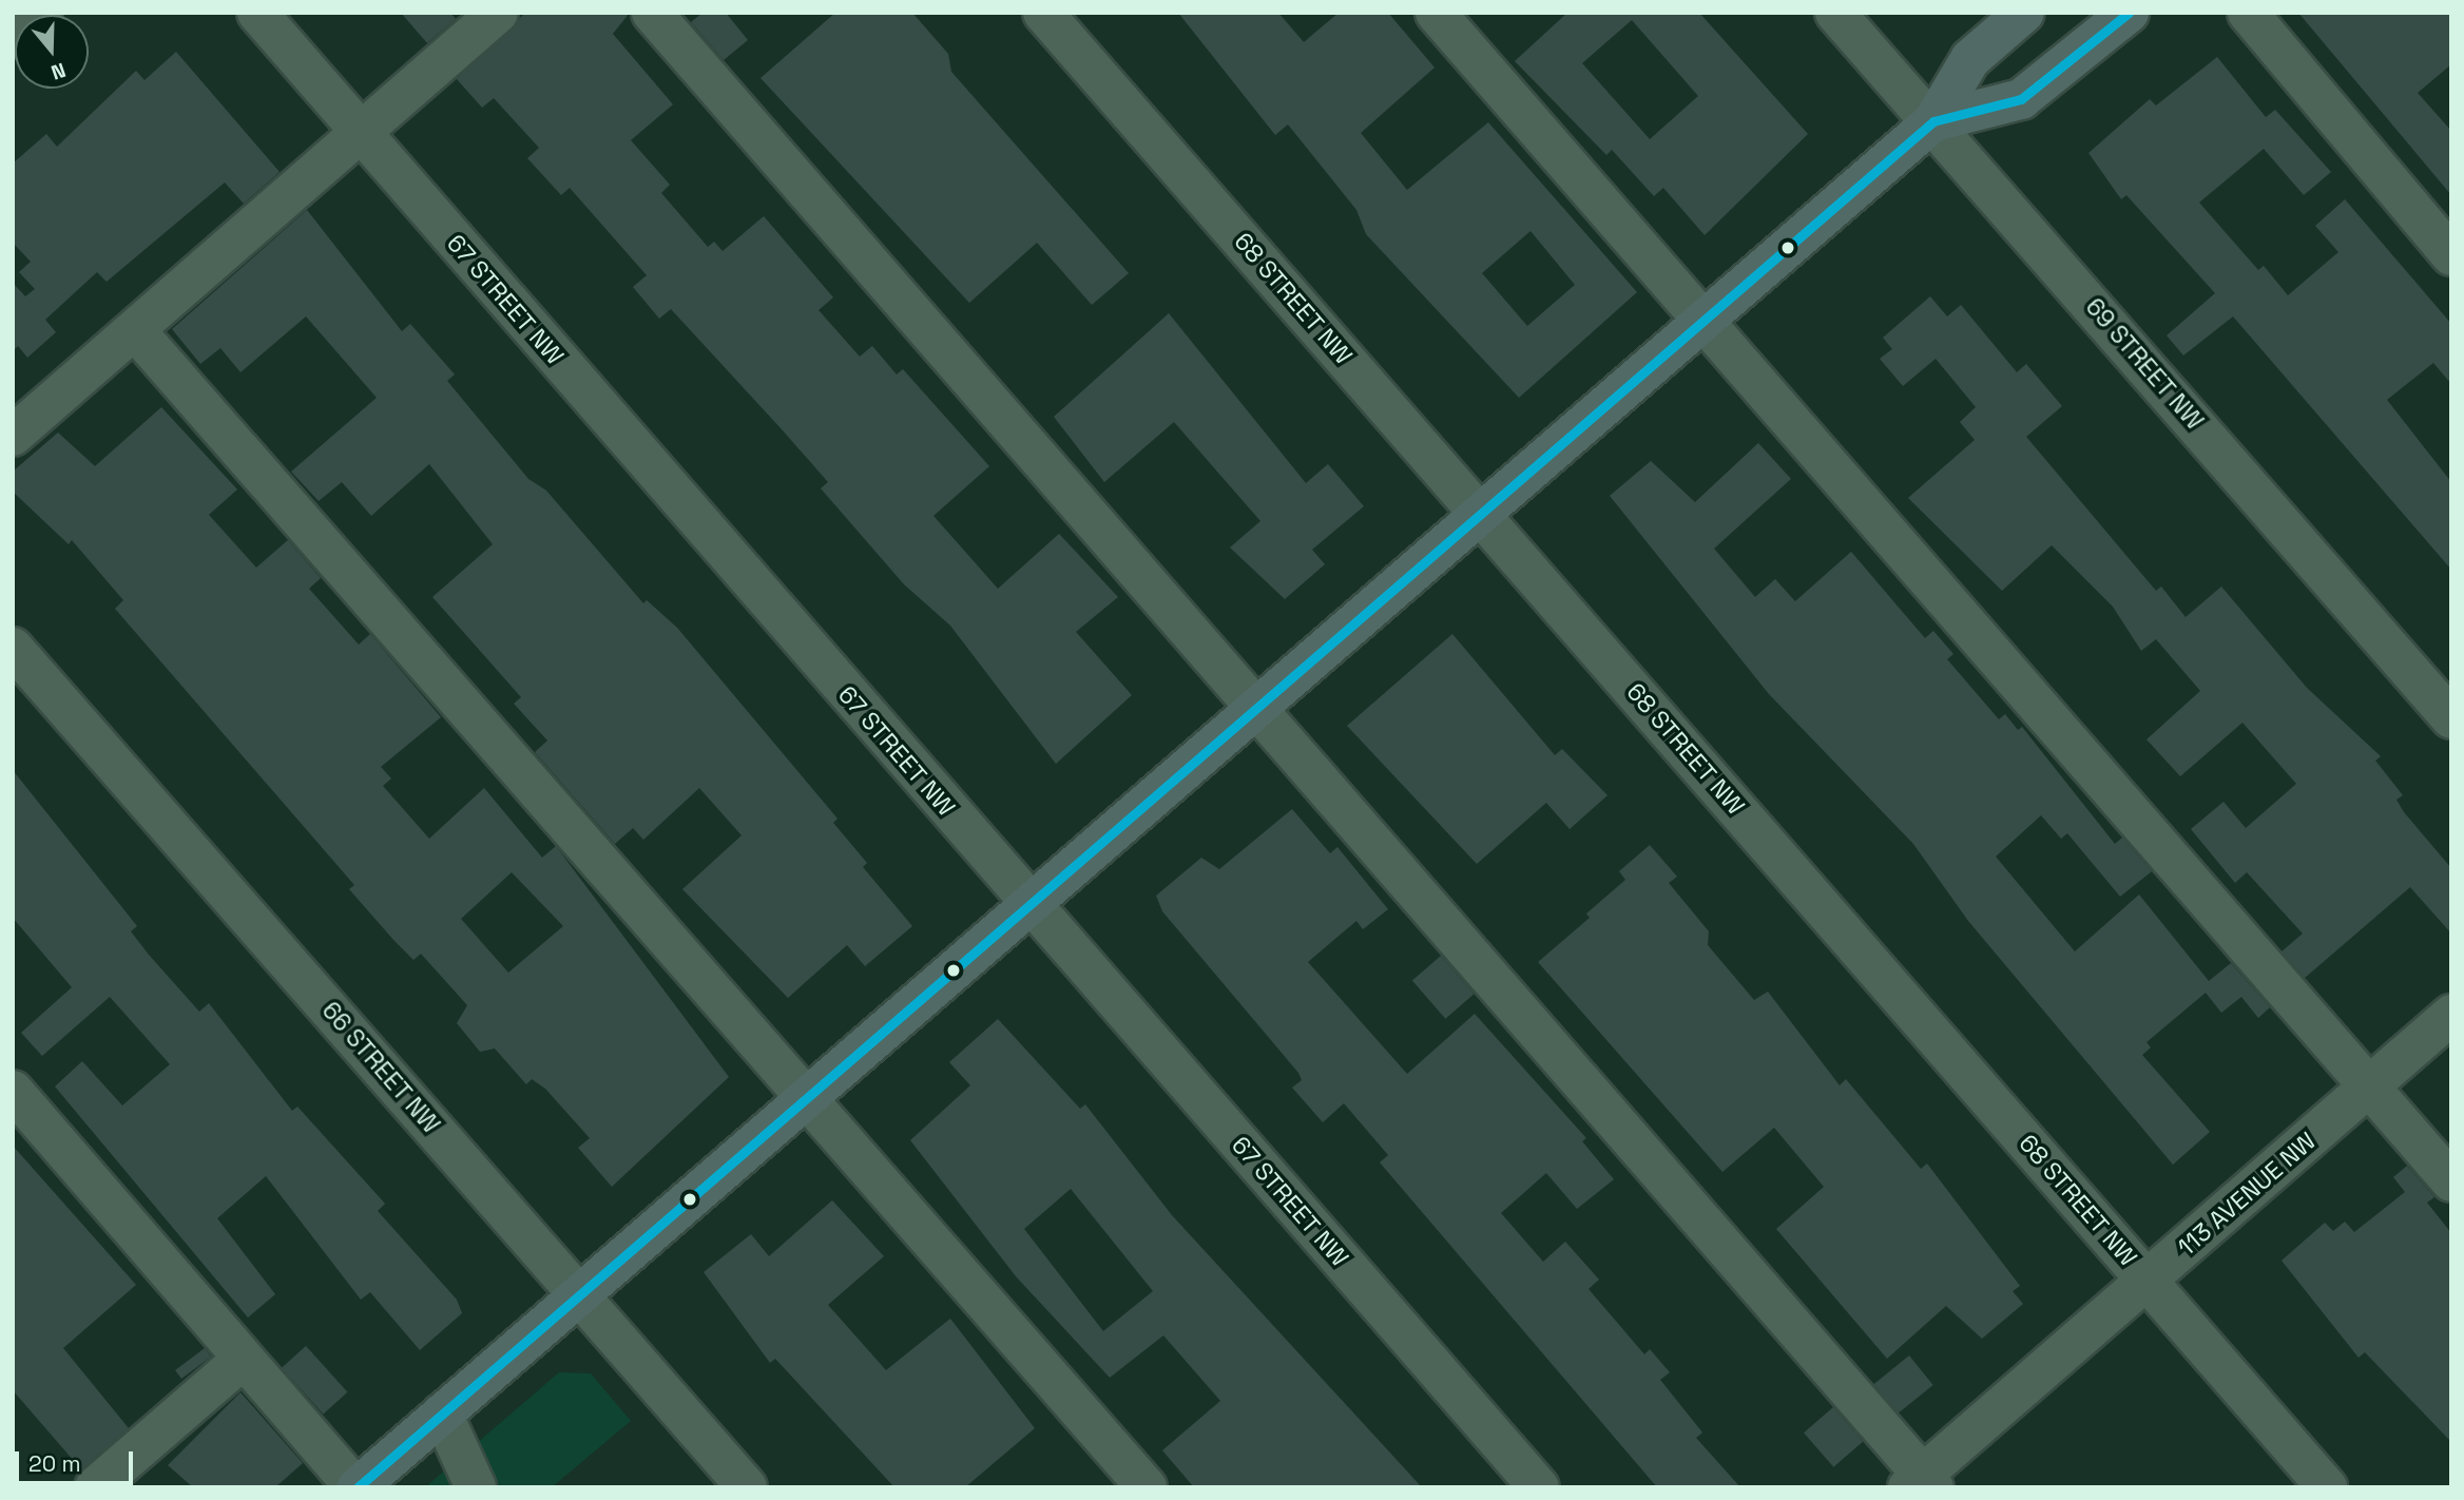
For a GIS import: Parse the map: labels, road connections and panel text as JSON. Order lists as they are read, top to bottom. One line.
{"streets":{"street":["68 STREET NW","67 STREET NW","69 STREET NW","66 STREET NW","113 AVENUE NW"]},"crossings":[["68 STREET NW","113 AVENUE NW"]],"scale_bar":"20 m","north":"bottom"}
